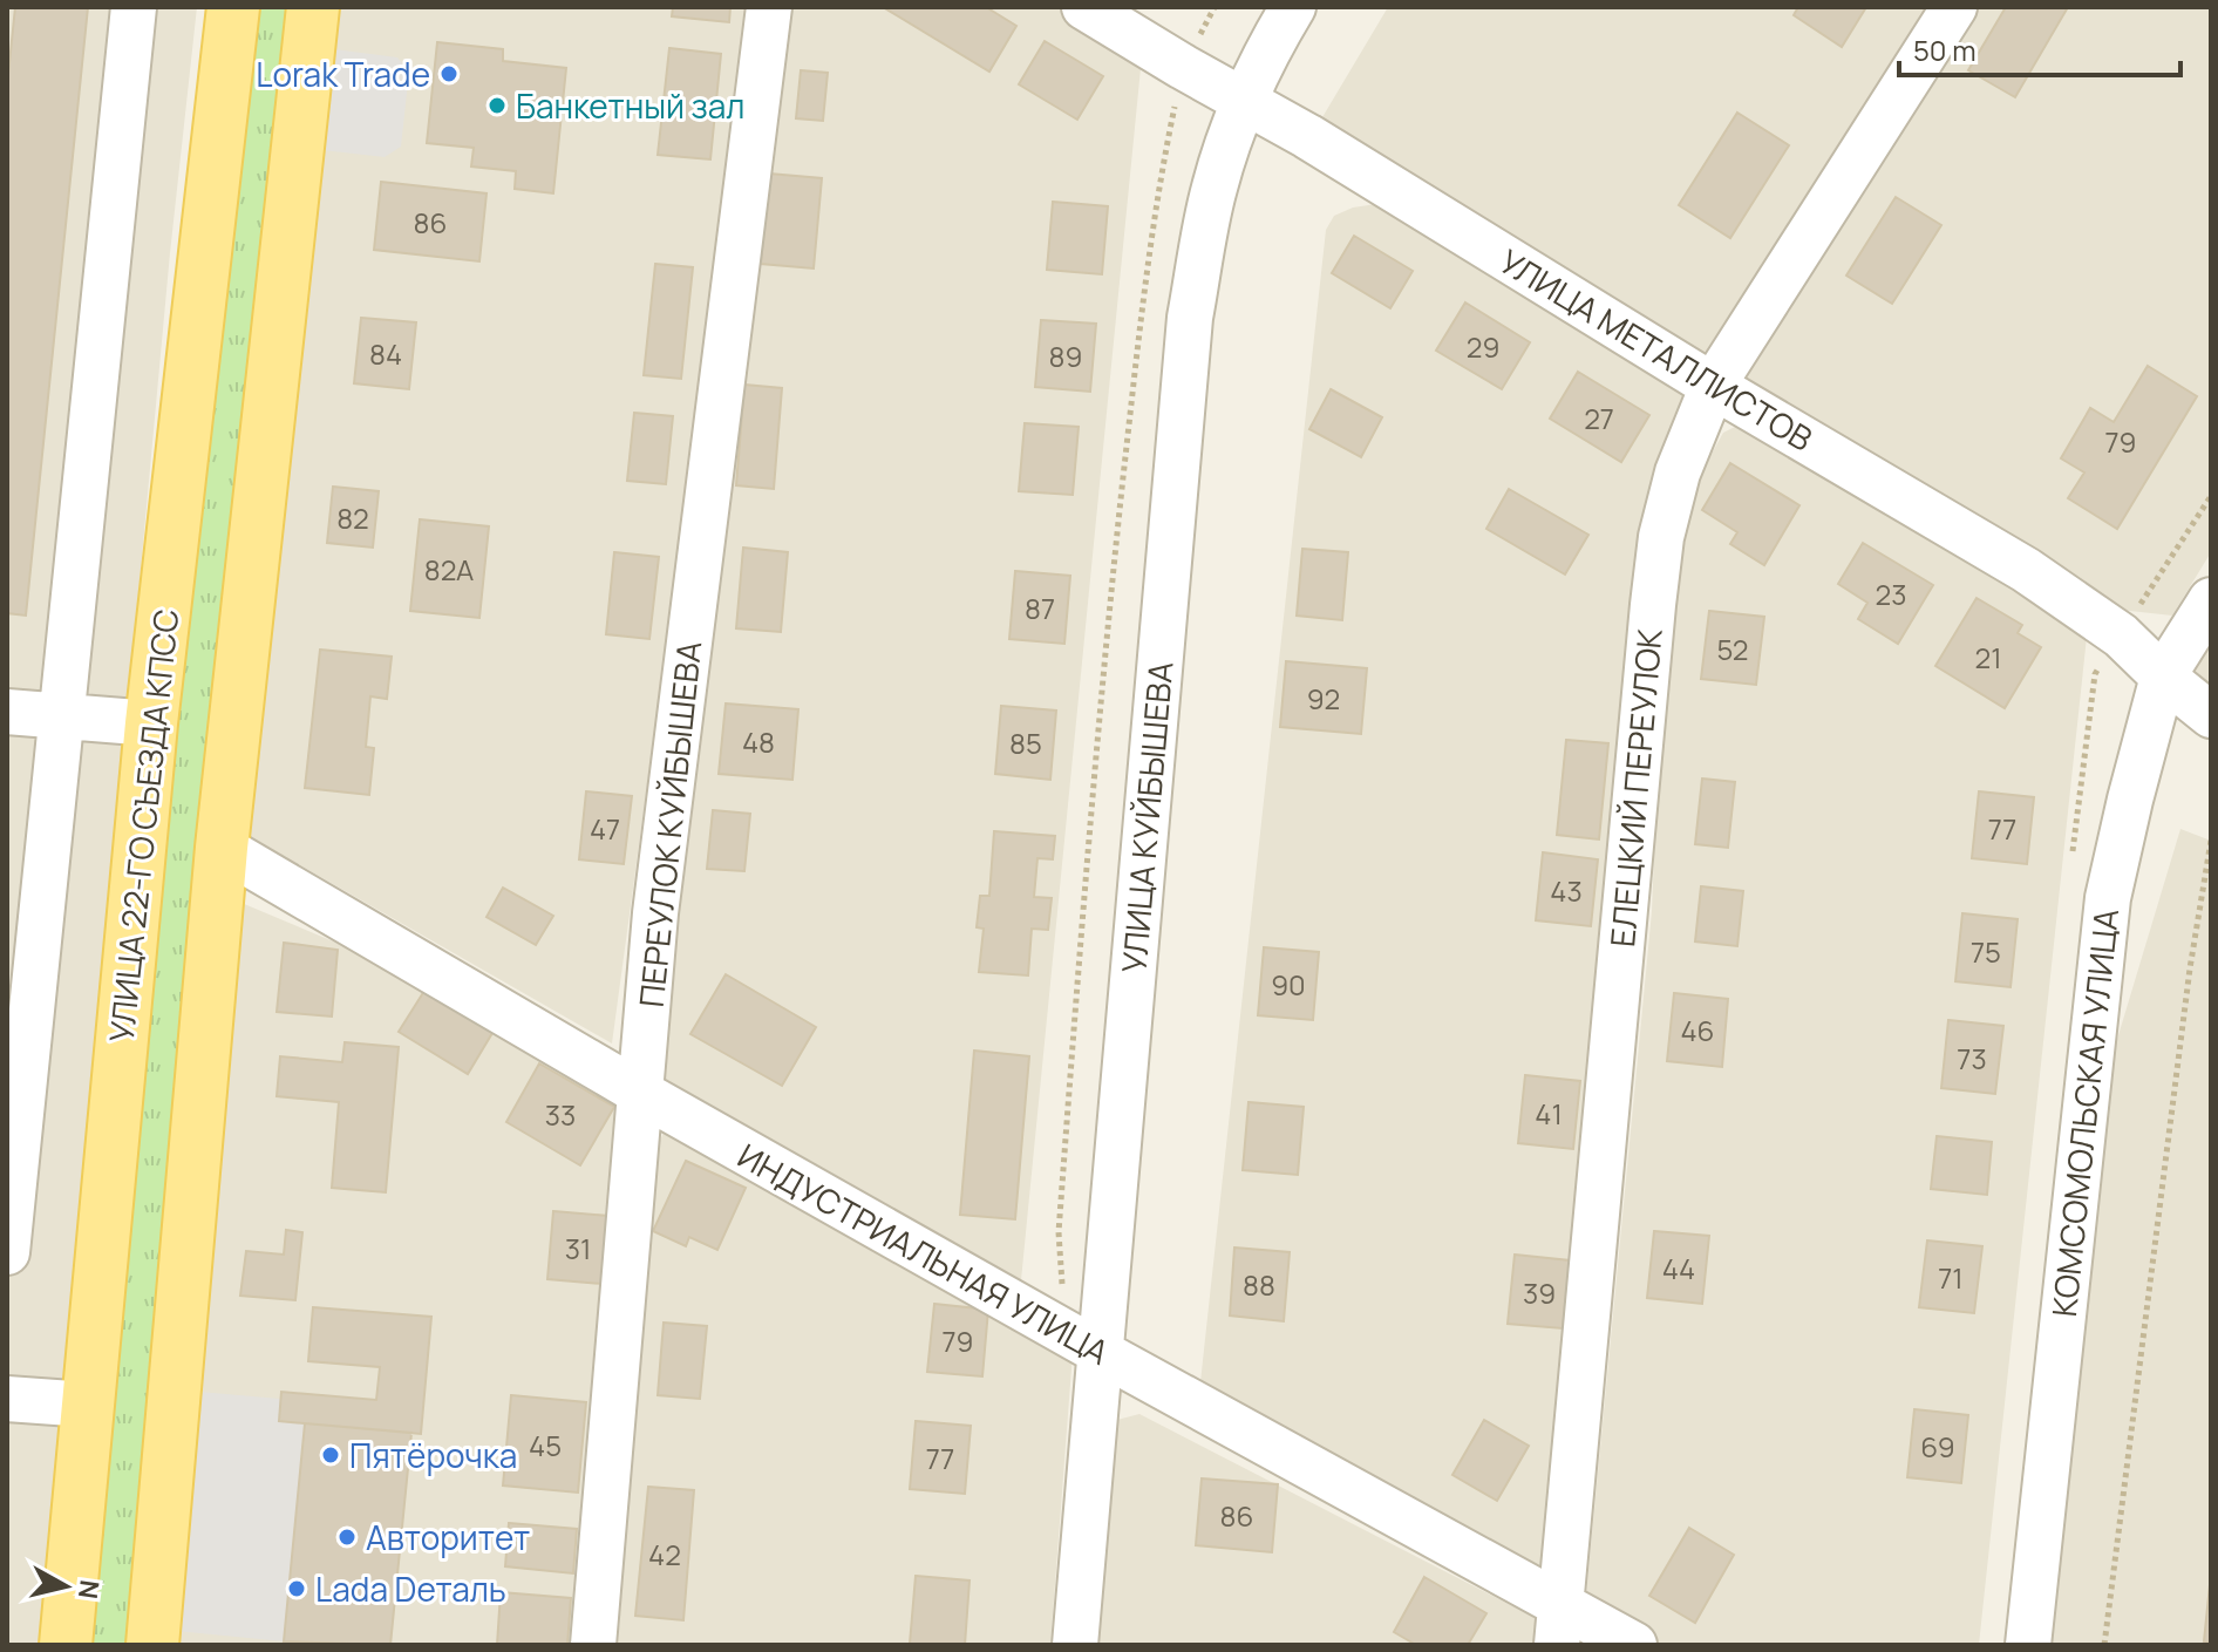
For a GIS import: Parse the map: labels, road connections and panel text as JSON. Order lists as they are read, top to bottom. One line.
{"streets":{"main road":["УЛИЦА 22-ГО СЪЕЗДА КПСС"],"street":["УЛИЦА МЕТАЛЛИСТОВ","ЕЛЕЦКИЙ ПЕРЕУЛОК","УЛИЦА КУЙБЫШЕВА","ПЕРЕУЛОК КУЙБЫШЕВА","КОМСОМОЛЬСКАЯ УЛИЦА","ИНДУСТРИАЛЬНАЯ УЛИЦА"]},"crossings":[["УЛИЦА МЕТАЛЛИСТОВ","ЕЛЕЦКИЙ ПЕРЕУЛОК"],["УЛИЦА МЕТАЛЛИСТОВ","УЛИЦА КУЙБЫШЕВА"],["УЛИЦА МЕТАЛЛИСТОВ","КОМСОМОЛЬСКАЯ УЛИЦА"],["ЕЛЕЦКИЙ ПЕРЕУЛОК","ИНДУСТРИАЛЬНАЯ УЛИЦА"],["УЛИЦА КУЙБЫШЕВА","ИНДУСТРИАЛЬНАЯ УЛИЦА"],["ПЕРЕУЛОК КУЙБЫШЕВА","ИНДУСТРИАЛЬНАЯ УЛИЦА"]],"places":["Lorak Trade","Банкетный зал","Пятёрочка","Авторитет","Lada Dеталь"],"house_numbers":["86","29","84","89","27","79","82","82А","23","87","52","21","92","48","85","47","77","43","75","90","46","73","41","33","31","44","71","88","39","79","45","69","77","86","42"],"scale_bar":"50 m","north":"right"}
